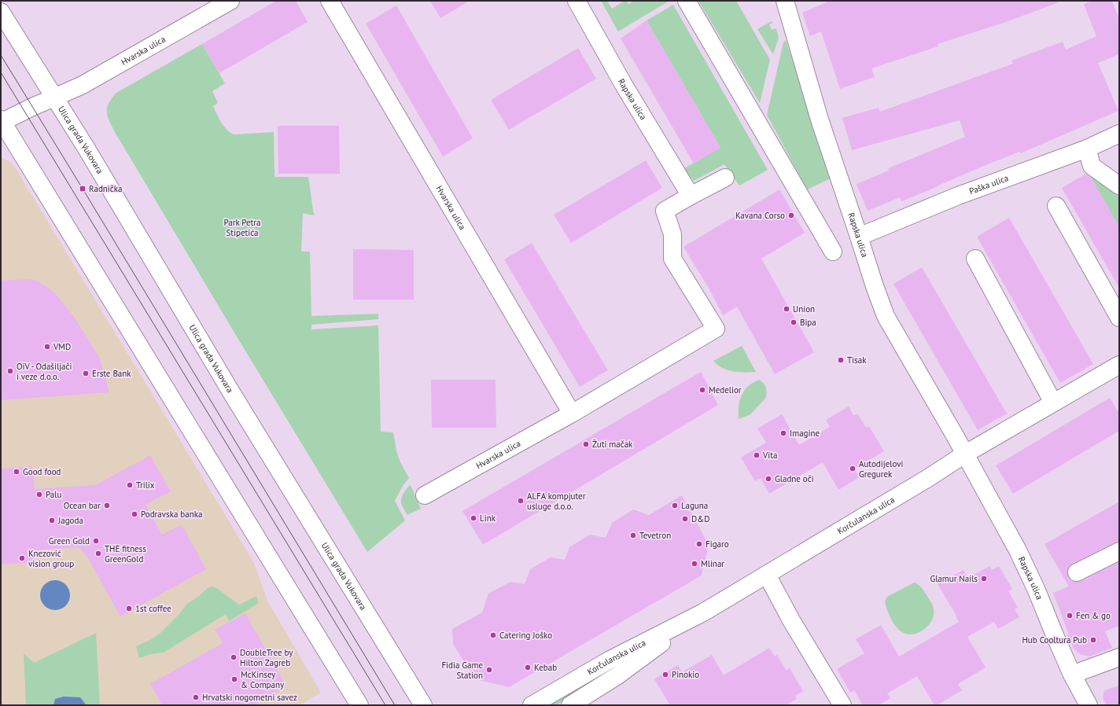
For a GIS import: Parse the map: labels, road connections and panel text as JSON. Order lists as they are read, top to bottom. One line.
{"streets":{"street":["Hvarska ulica","Rapska ulica","Ulica grada Vukovara","Paška ulica","Korčulanska ulica"]},"crossings":[["Hvarska ulica","Rapska ulica"],["Hvarska ulica","Ulica grada Vukovara"],["Rapska ulica","Paška ulica"],["Rapska ulica","Korčulanska ulica"]],"parks":["Park Petra Stipetića"],"places":{"transit":["Radnička"],"other":["Kavana Corso","Union","Bipa","VMD","Tisak","OiV - Odašiljači i veze d.o.o.","Erste Bank","Medelior","Imagine","Žuti mačak","Vita","Autodijelovi Gregurek","Good food","Gladne oči","Trilix","Palu","ALFA kompjuter usluge d.o.o.","Ocean bar","Laguna","Podravska banka","Link","D&D","Jagoda","Tevetron","Green Gold","Figaro","THE fitness GreenGold","Knezović vision group","Mlinar","Glamur Nails","1st coffee","Fen & go","Catering Joško","Hub Cooltura Pub","DoubleTree by Hilton Zagreb","Kebab","Fidia Game Station","Pinokio","McKinsey & Company","Hrvatski nogometni savez"]}}
